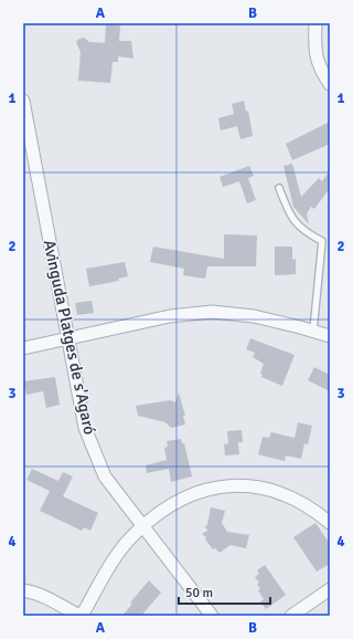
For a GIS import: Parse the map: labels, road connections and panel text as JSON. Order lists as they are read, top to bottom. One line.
{"streets":{"street":["Avinguda Platges de s'Agaró"]},"scale_bar":"50 m","grid":{"columns":["A","B"],"rows":["1","2","3","4"]}}
